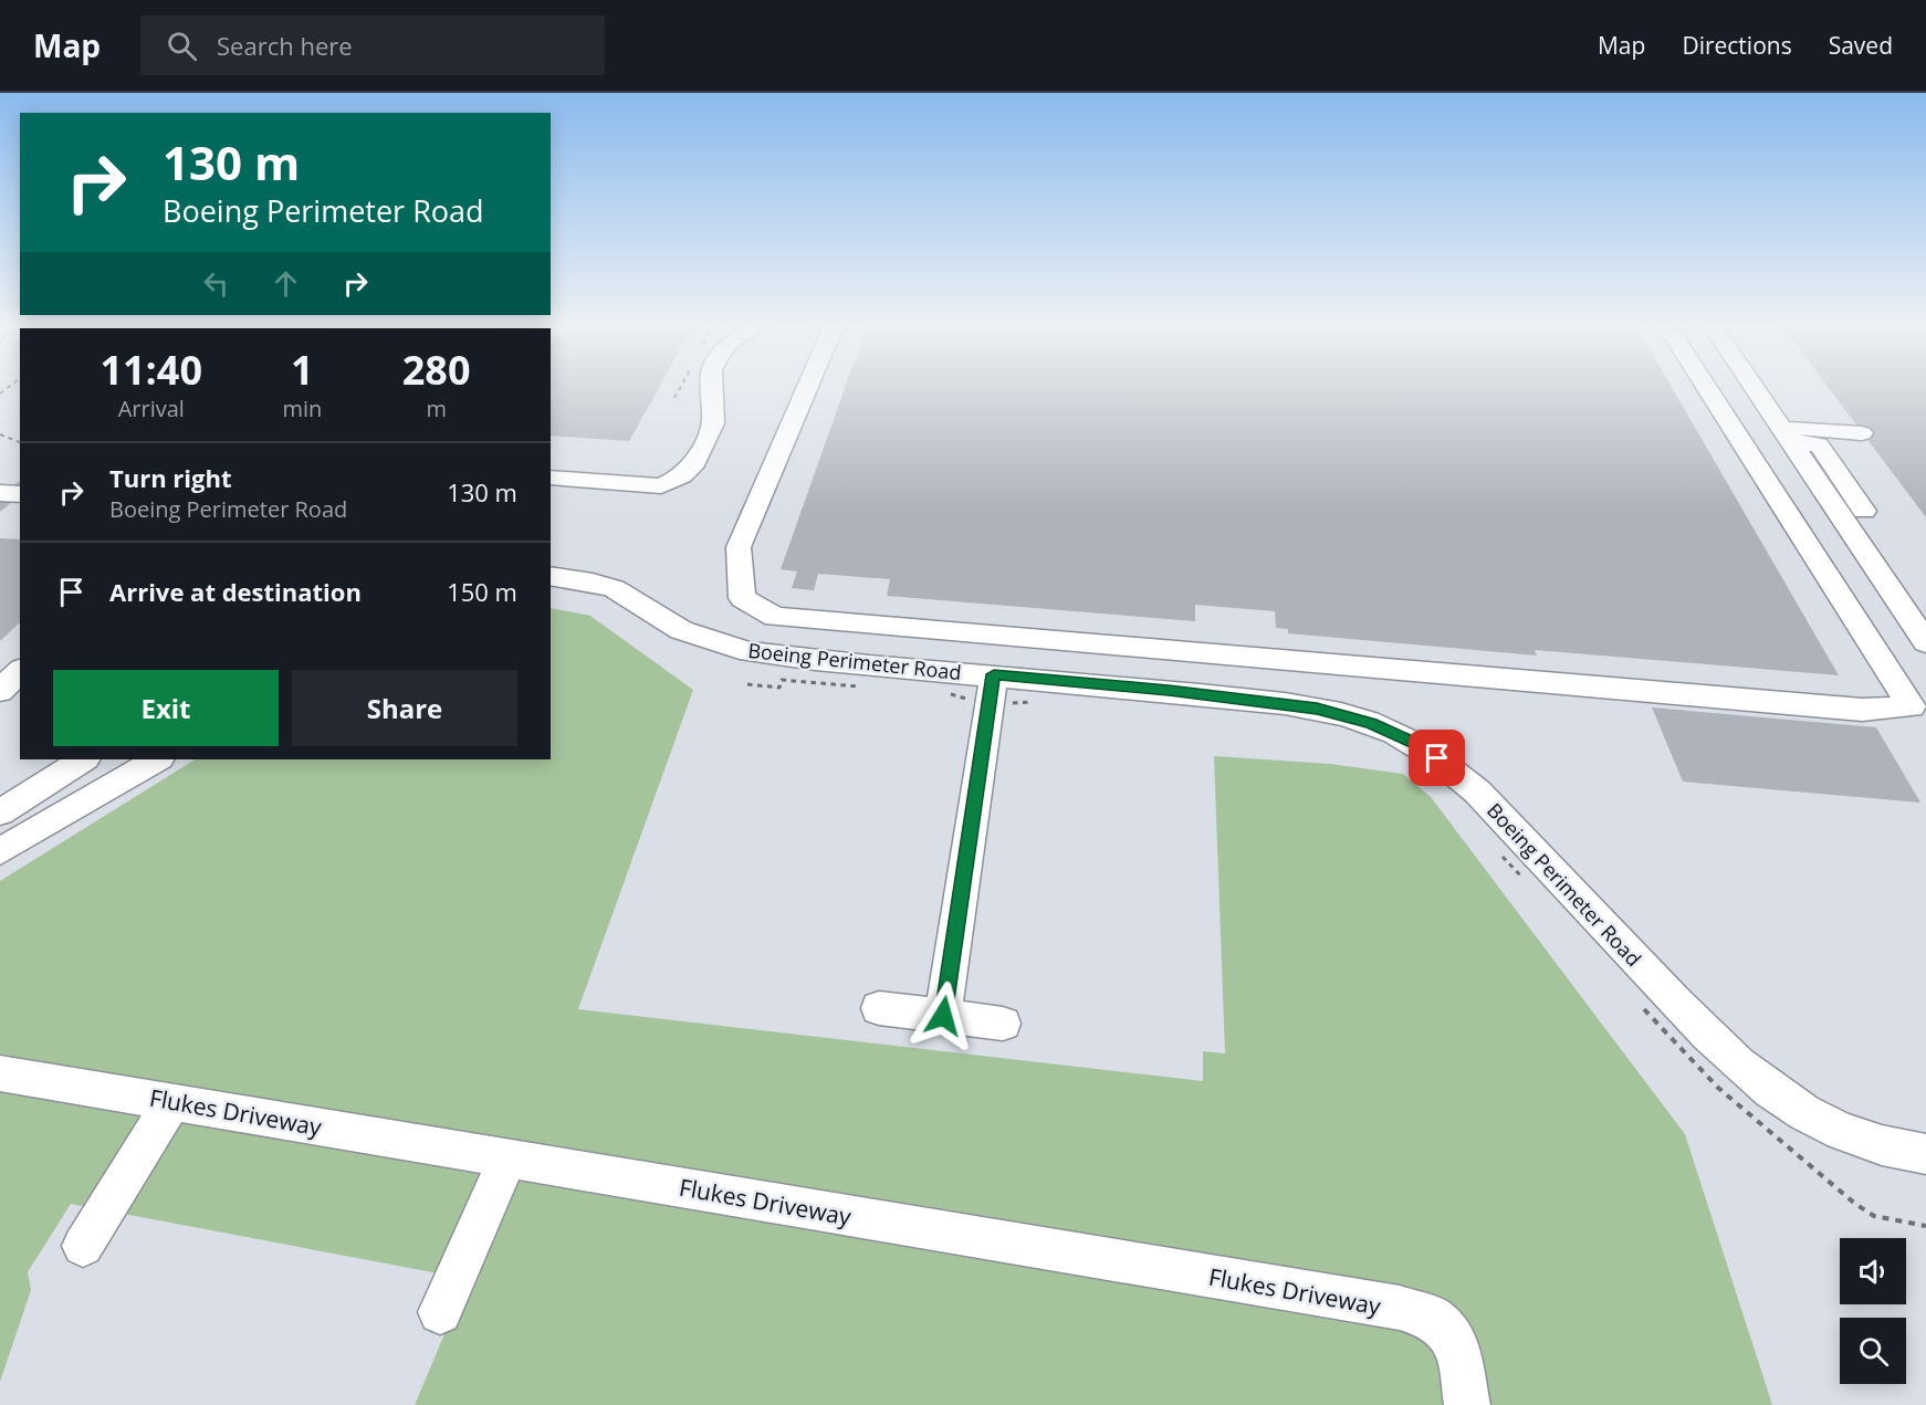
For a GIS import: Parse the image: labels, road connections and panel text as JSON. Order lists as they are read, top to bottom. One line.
{"streets":{"street":["Boeing Perimeter Road","Flukes Driveway"]},"page":{"header":"Map","search":"Search here","nav":["Map","Directions","Saved"],"turn":["130 m","Boeing Perimeter Road"],"eta":["11:40","Arrival","1","min","280","m"],"list":[{"name":"Turn right","note":"Boeing Perimeter Road","value":"130 m"},{"name":"Arrive at destination","value":"150 m"}],"buttons":["Exit","Share"]}}
